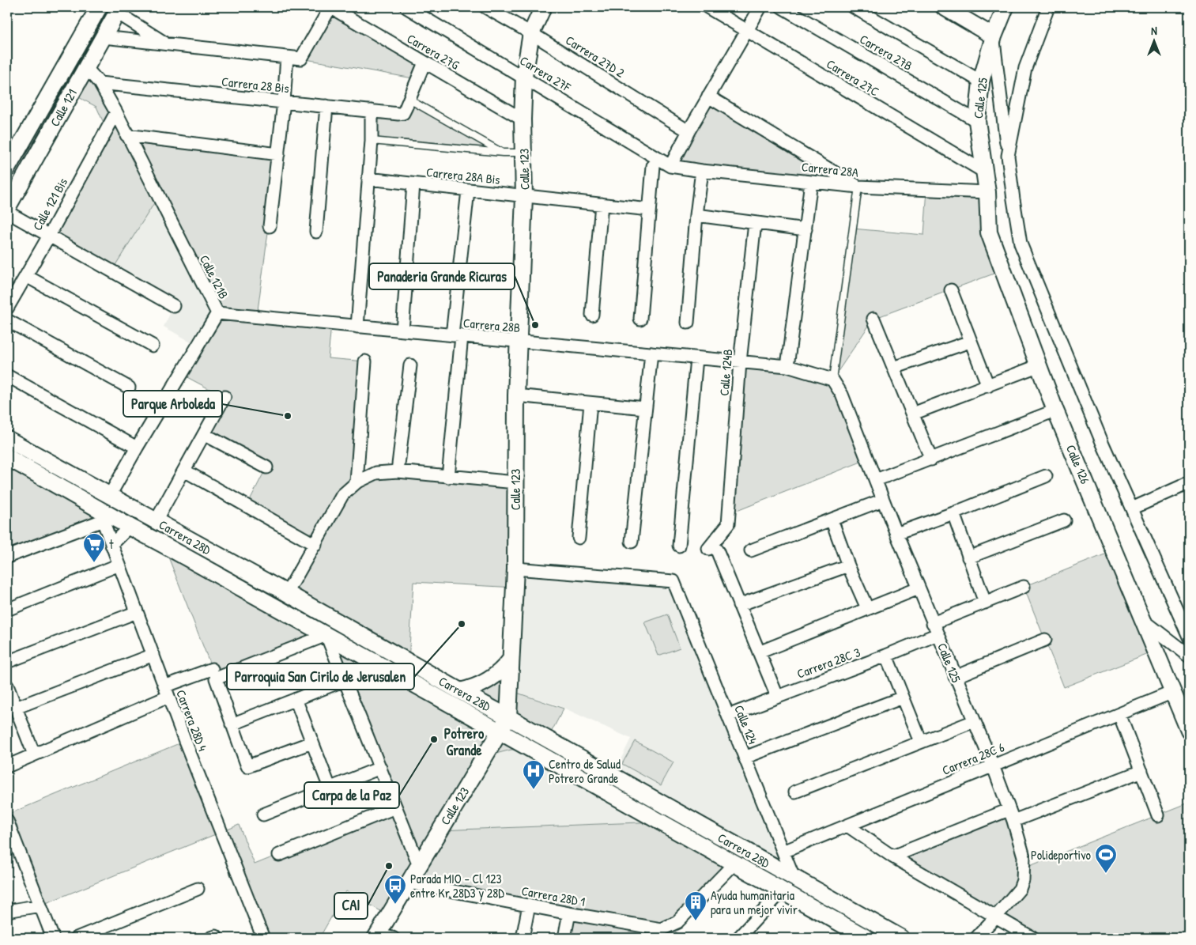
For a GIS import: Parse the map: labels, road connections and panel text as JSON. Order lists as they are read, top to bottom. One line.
{"streets":{"street":["Carrera 27G","Carrera 27B","Carrera 27D 2","Carrera 27F","Carrera 27C","Carrera 28 Bis","Calle 125","Calle 121","Calle 123","Carrera 28A","Carrera 28A Bis","Calle 121 Bis","Calle 121B","Carrera 28B","Calle 124B","Calle 126","Carrera 28D","Carrera 28C 3","Carrera 28D 4","Calle 124","Carrera 28C 6","Carrera 28D 1"]},"crossings":[["Carrera 27G","Calle 123"],["Carrera 27B","Calle 125"],["Carrera 27D 2","Calle 123"],["Carrera 27F","Calle 123"],["Carrera 27F","Carrera 28A"],["Carrera 27C","Calle 125"],["Carrera 28 Bis","Calle 121B"],["Calle 125","Carrera 28A"],["Calle 125","Carrera 28B"],["Calle 125","Calle 126"],["Calle 125","Carrera 28C 3"],["Calle 125","Carrera 28C 6"],["Calle 121","Calle 121B"],["Calle 123","Carrera 28A Bis"],["Calle 123","Carrera 28B"],["Calle 123","Carrera 28D"],["Calle 123","Calle 124"],["Calle 123","Carrera 28D 1"],["Carrera 28A","Calle 126"],["Calle 121 Bis","Calle 121B"],["Calle 121B","Carrera 28B"],["Calle 121B","Carrera 28D"],["Carrera 28B","Calle 124B"],["Calle 126","Carrera 28C 6"],["Carrera 28D","Carrera 28D 4"],["Carrera 28D","Calle 124"],["Carrera 28D","Carrera 28D 1"],["Carrera 28C 3","Calle 124"],["Calle 124","Carrera 28C 6"]],"districts":["Potrero Grande"],"places":{"other":["Panaderia Grande Ricuras","Parque Arboleda","Parroquia San Cirilo de Jerusalen","Carpa de la Paz","CAI"],"supermarket":["t"],"hospital":["Centro de Salud Potrero Grande"],"sports":["Polideportivo"],"bus stop":["Parada MIO - Cl 123 entre Kr 28D3 y 28D"],"building":["Ayuda humanitaria para un mejor vivir"]},"north":"top"}
